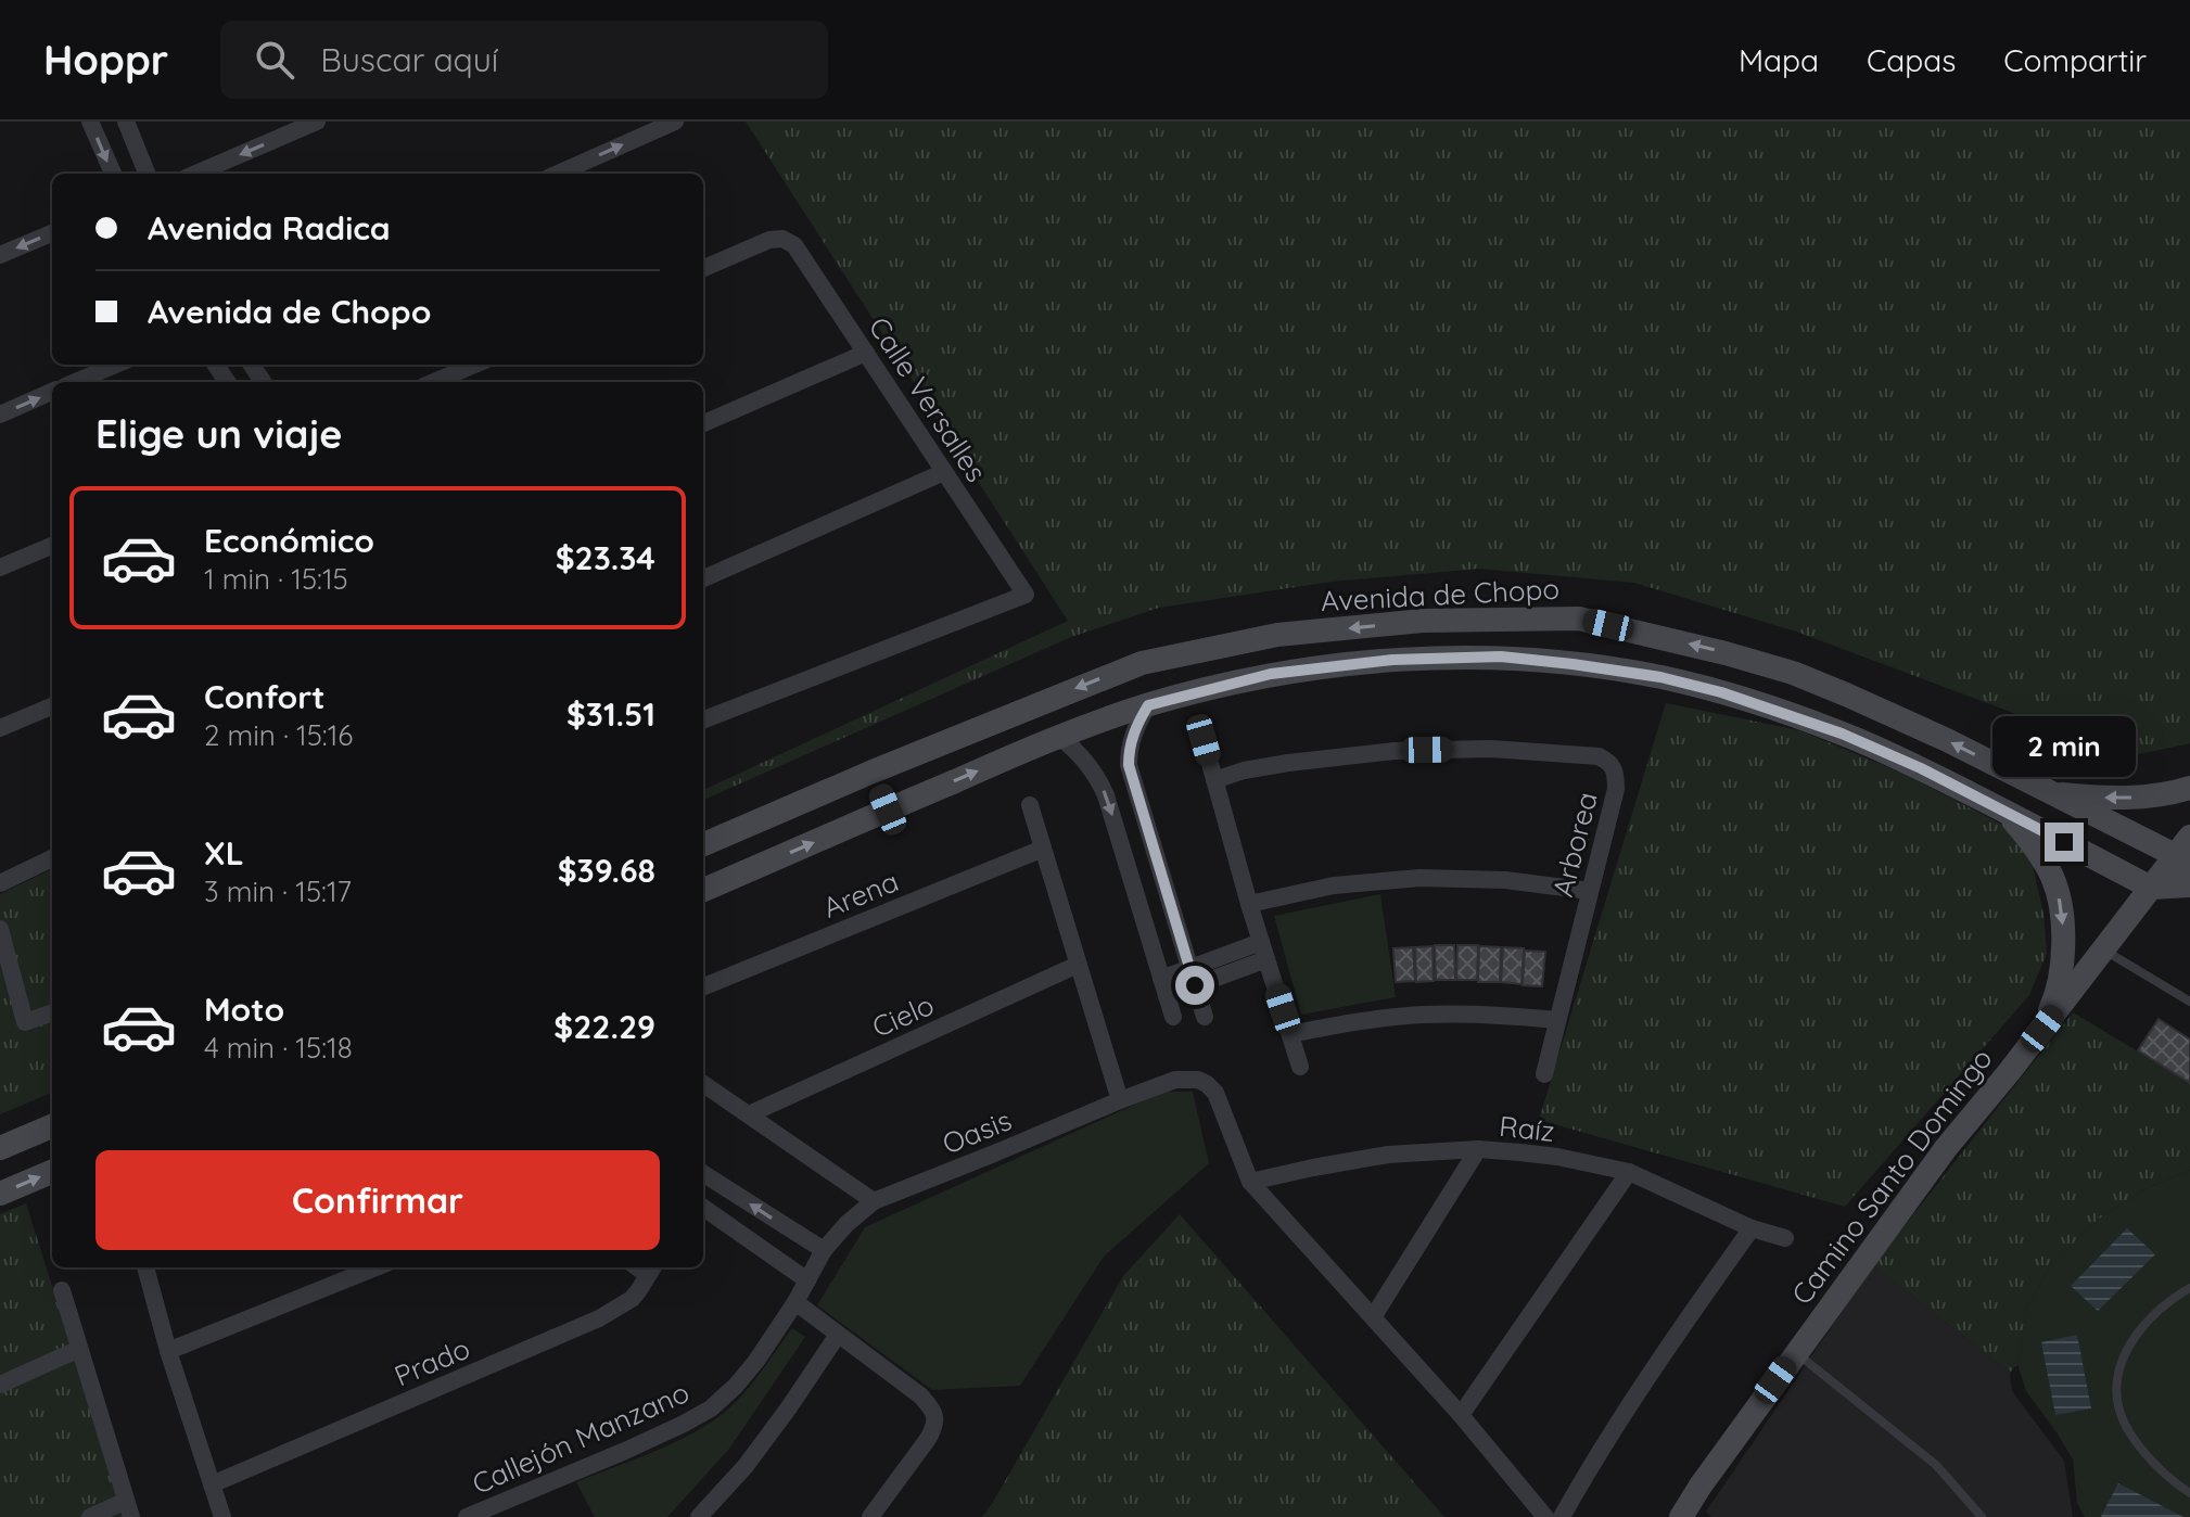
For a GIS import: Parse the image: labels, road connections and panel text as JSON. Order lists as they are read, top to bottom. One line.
{"streets":{"street":["Calle Versalles","Avenida de Chopo","Arborea","Arena","Cielo","Raíz","Oasis","Camino Santo Domingo","Prado","Callejón Manzano"]},"crossings":[["Avenida de Chopo","Camino Santo Domingo"],["Raíz","Oasis"],["Oasis","Callejón Manzano"]],"page":{"header":"Hoppr","search":"Buscar aquí","nav":["Mapa","Capas","Compartir"],"banner":["Avenida Radica","Avenida de Chopo"],"heading":"Elige un viaje","list":[{"name":"Económico","note":"1 min · 15:15","value":"$23.34"},{"name":"Confort","note":"2 min · 15:16","value":"$31.51"},{"name":"XL","note":"3 min · 15:17","value":"$39.68"},{"name":"Moto","note":"4 min · 15:18","value":"$22.29"}],"bubble":"2 min","buttons":"Confirmar"}}
